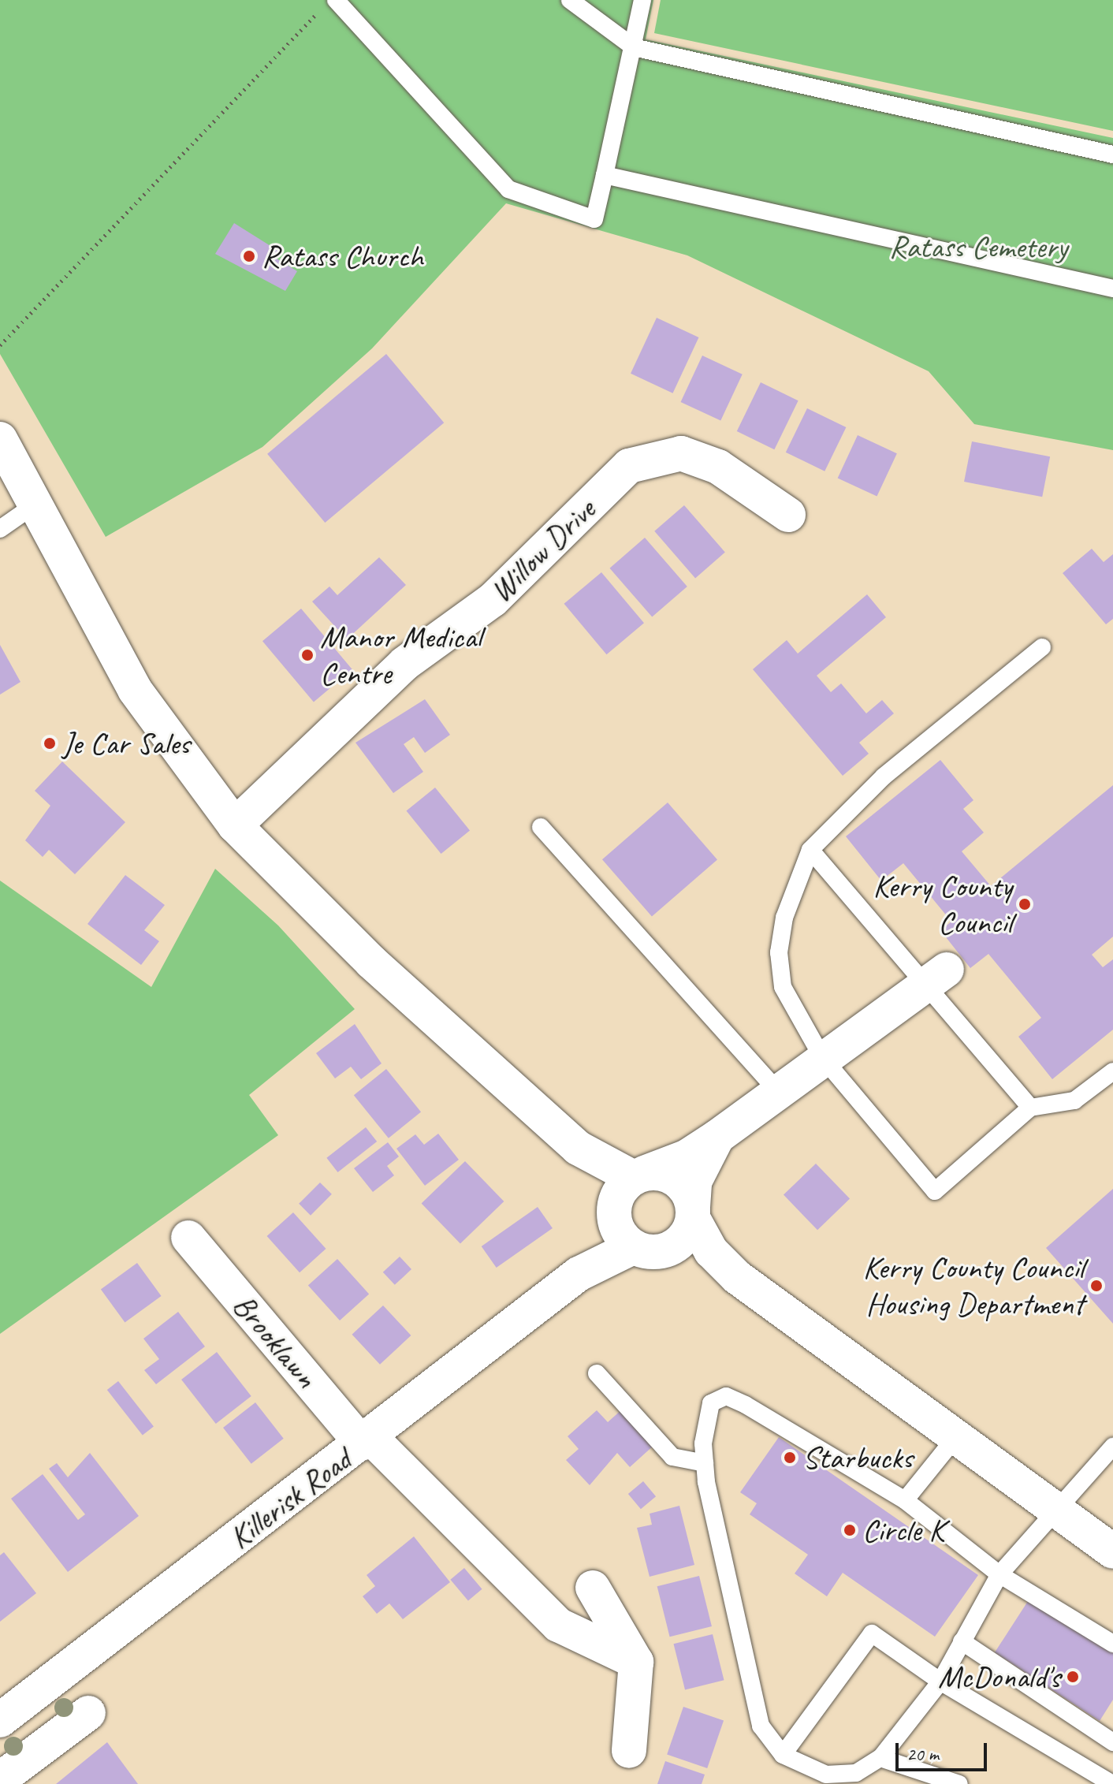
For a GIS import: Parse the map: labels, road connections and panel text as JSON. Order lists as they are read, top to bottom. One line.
{"streets":{"main road":["Willow Drive","Brooklawn","Killerisk Road"]},"crossings":[["Brooklawn","Killerisk Road"]],"parks":["Ratass Cemetery"],"places":["Ratass Church","Manor Medical Centre","Je Car Sales","Kerry County Council","Kerry County Council Housing Department","Starbucks","Circle K","McDonald's"],"scale_bar":"20 m"}
